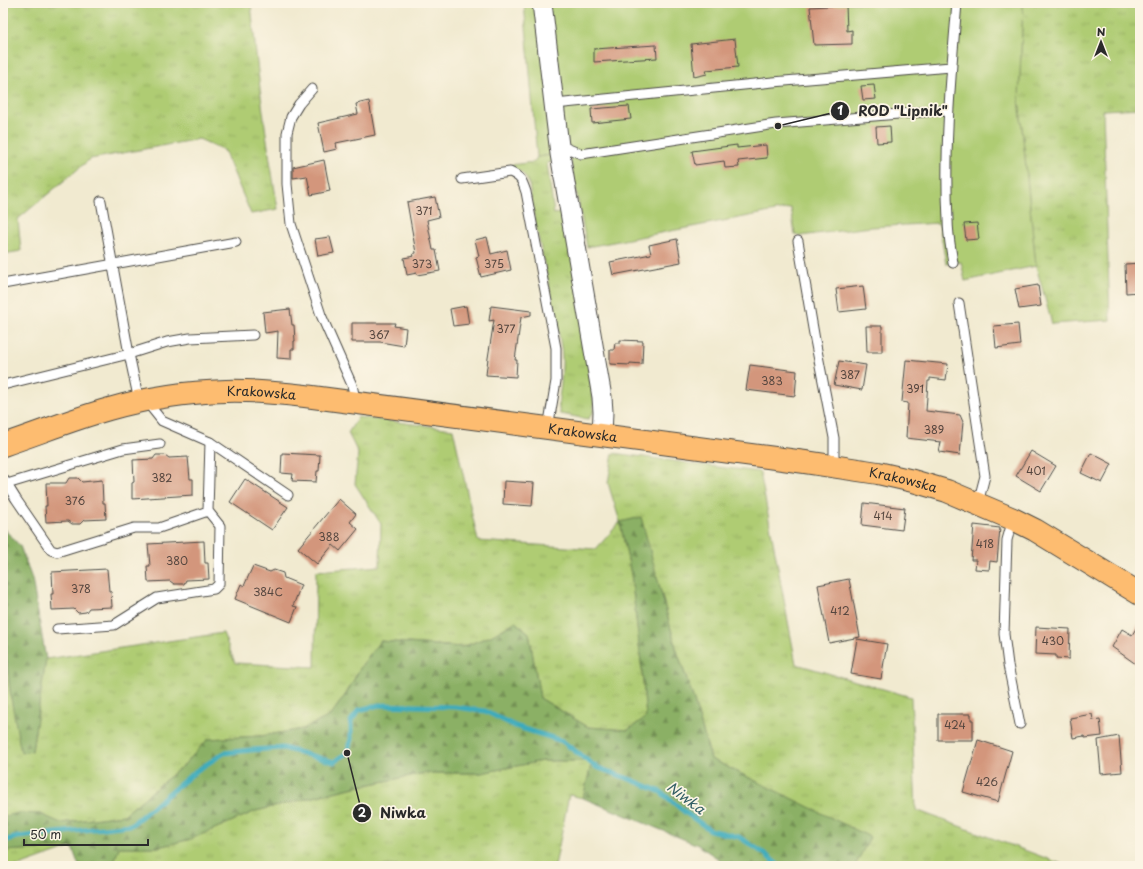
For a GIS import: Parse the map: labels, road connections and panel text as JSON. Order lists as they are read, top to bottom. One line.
{"streets":{"main road":["Krakowska"]},"water":["Niwka"],"places":["ROD \"Lipnik\"","Niwka"],"house_numbers":["371","373","375","377","367","387","383","391","389","401","382","376","414","388","418","380","378","384C","412","430","424","426"],"scale_bar":"50 m","north":"top"}
